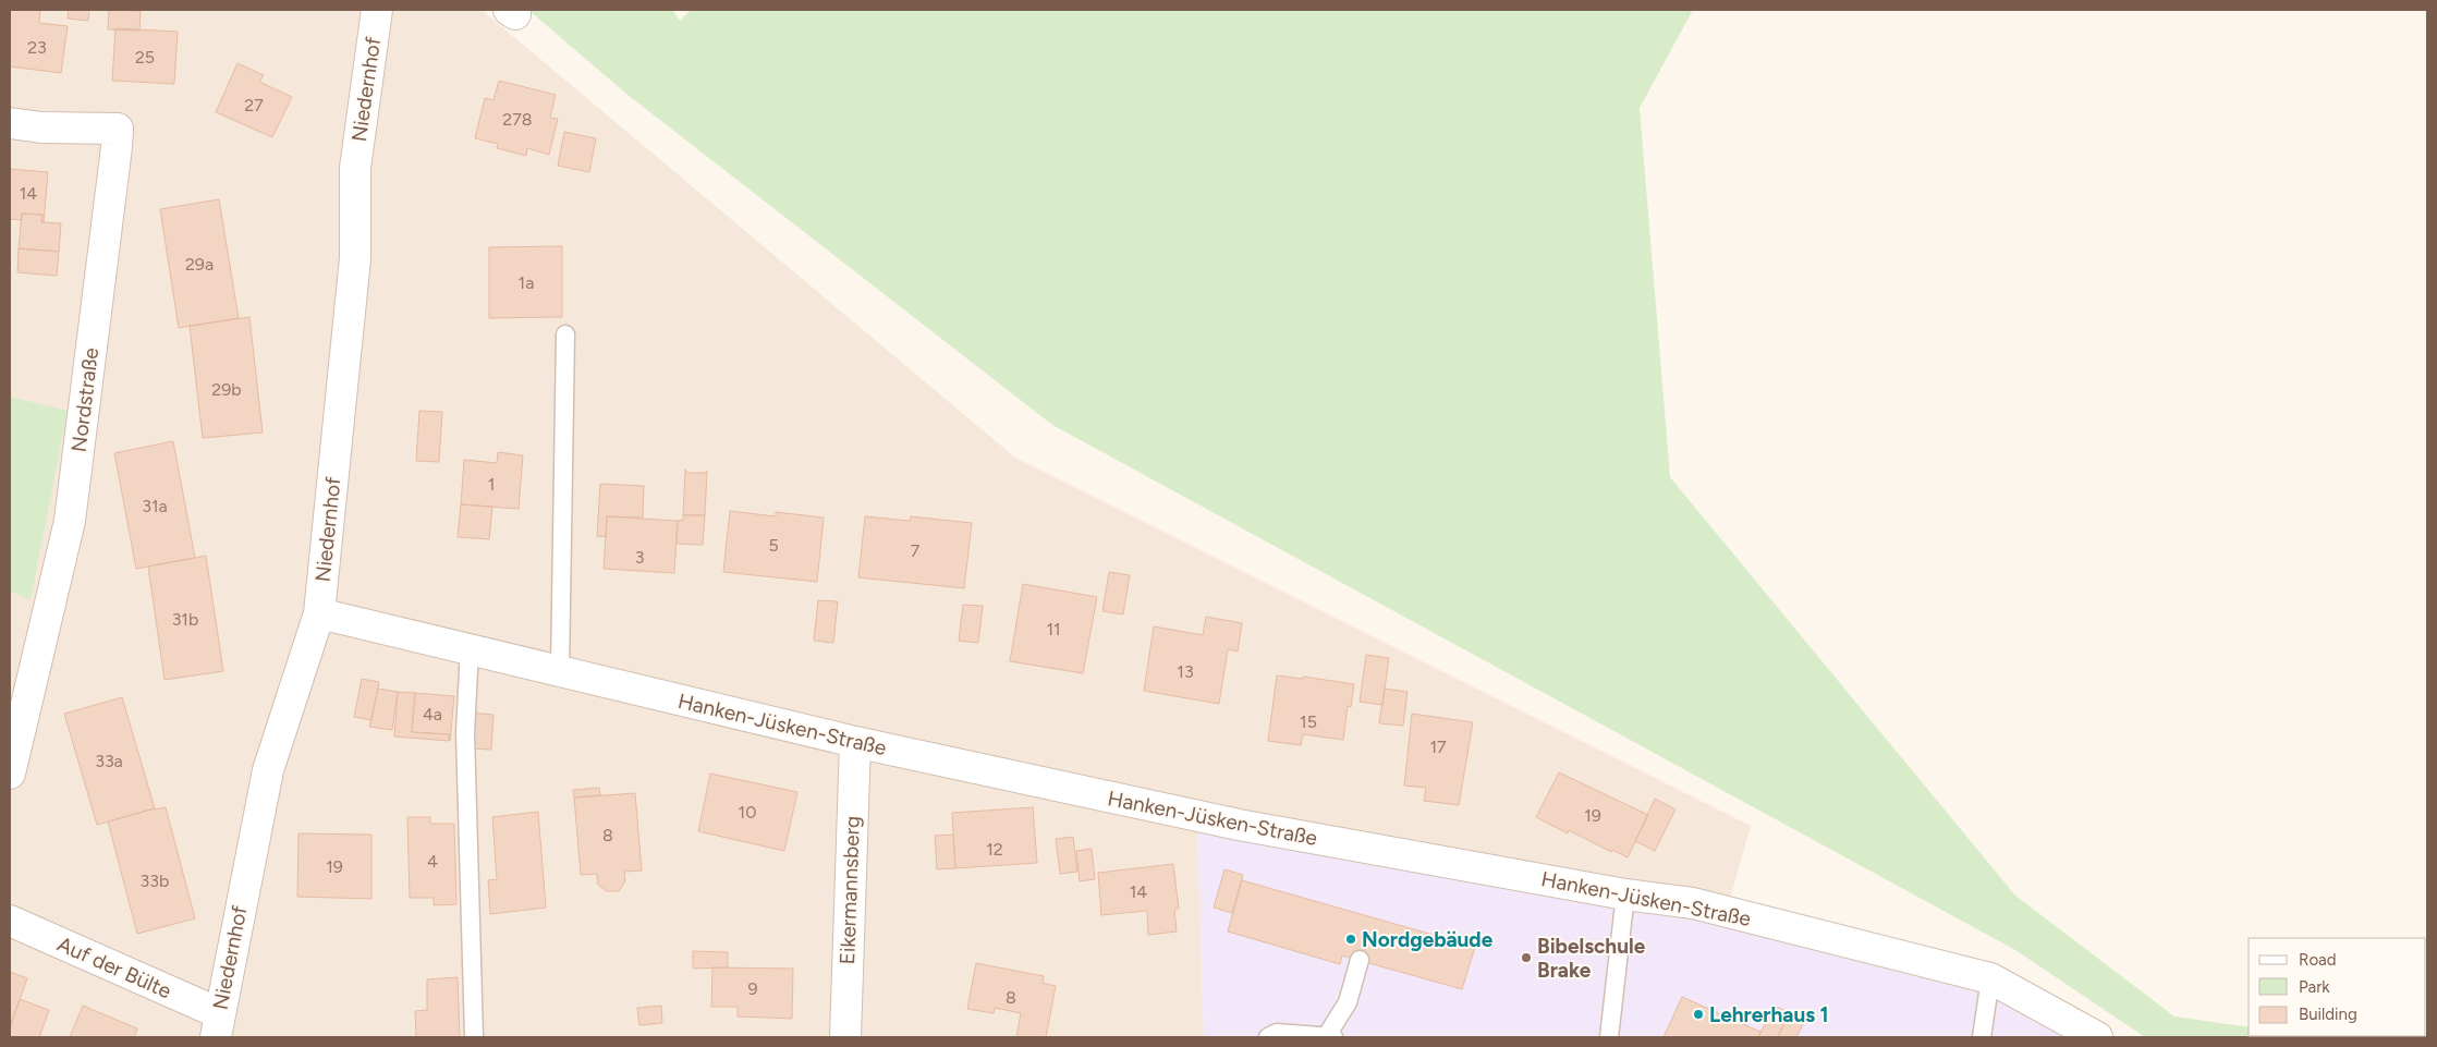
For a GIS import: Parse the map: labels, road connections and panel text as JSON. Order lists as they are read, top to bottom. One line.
{"streets":{"street":["Niedernhof","Nordstraße","Hanken-Jüsken-Straße","Eikermannsberg","Auf der Bülte"]},"crossings":[["Niedernhof","Hanken-Jüsken-Straße"],["Niedernhof","Auf der Bülte"],["Hanken-Jüsken-Straße","Eikermannsberg"]],"places":["Nordgebäude","Bibelschule Brake","Lehrerhaus 1"],"house_numbers":["23","25","27","278","14","29a","1a","29b","1","31a","5","7","3","31b","11","13","4a","15","17","33a","10","19","8","12","4","19","33b","14","9","8"],"legend":["Road","Park","Building"]}
